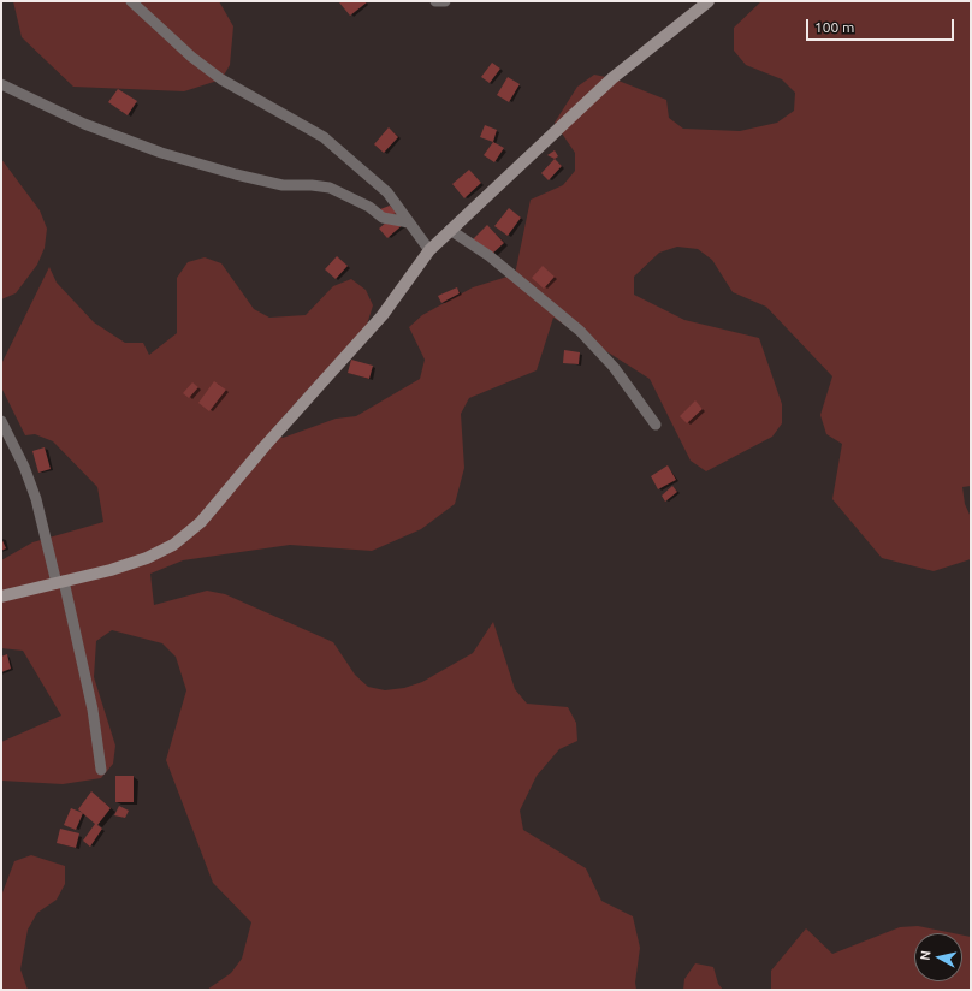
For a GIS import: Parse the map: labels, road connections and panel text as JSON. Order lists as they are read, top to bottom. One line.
{"scale_bar":"100 m","north":"left"}
